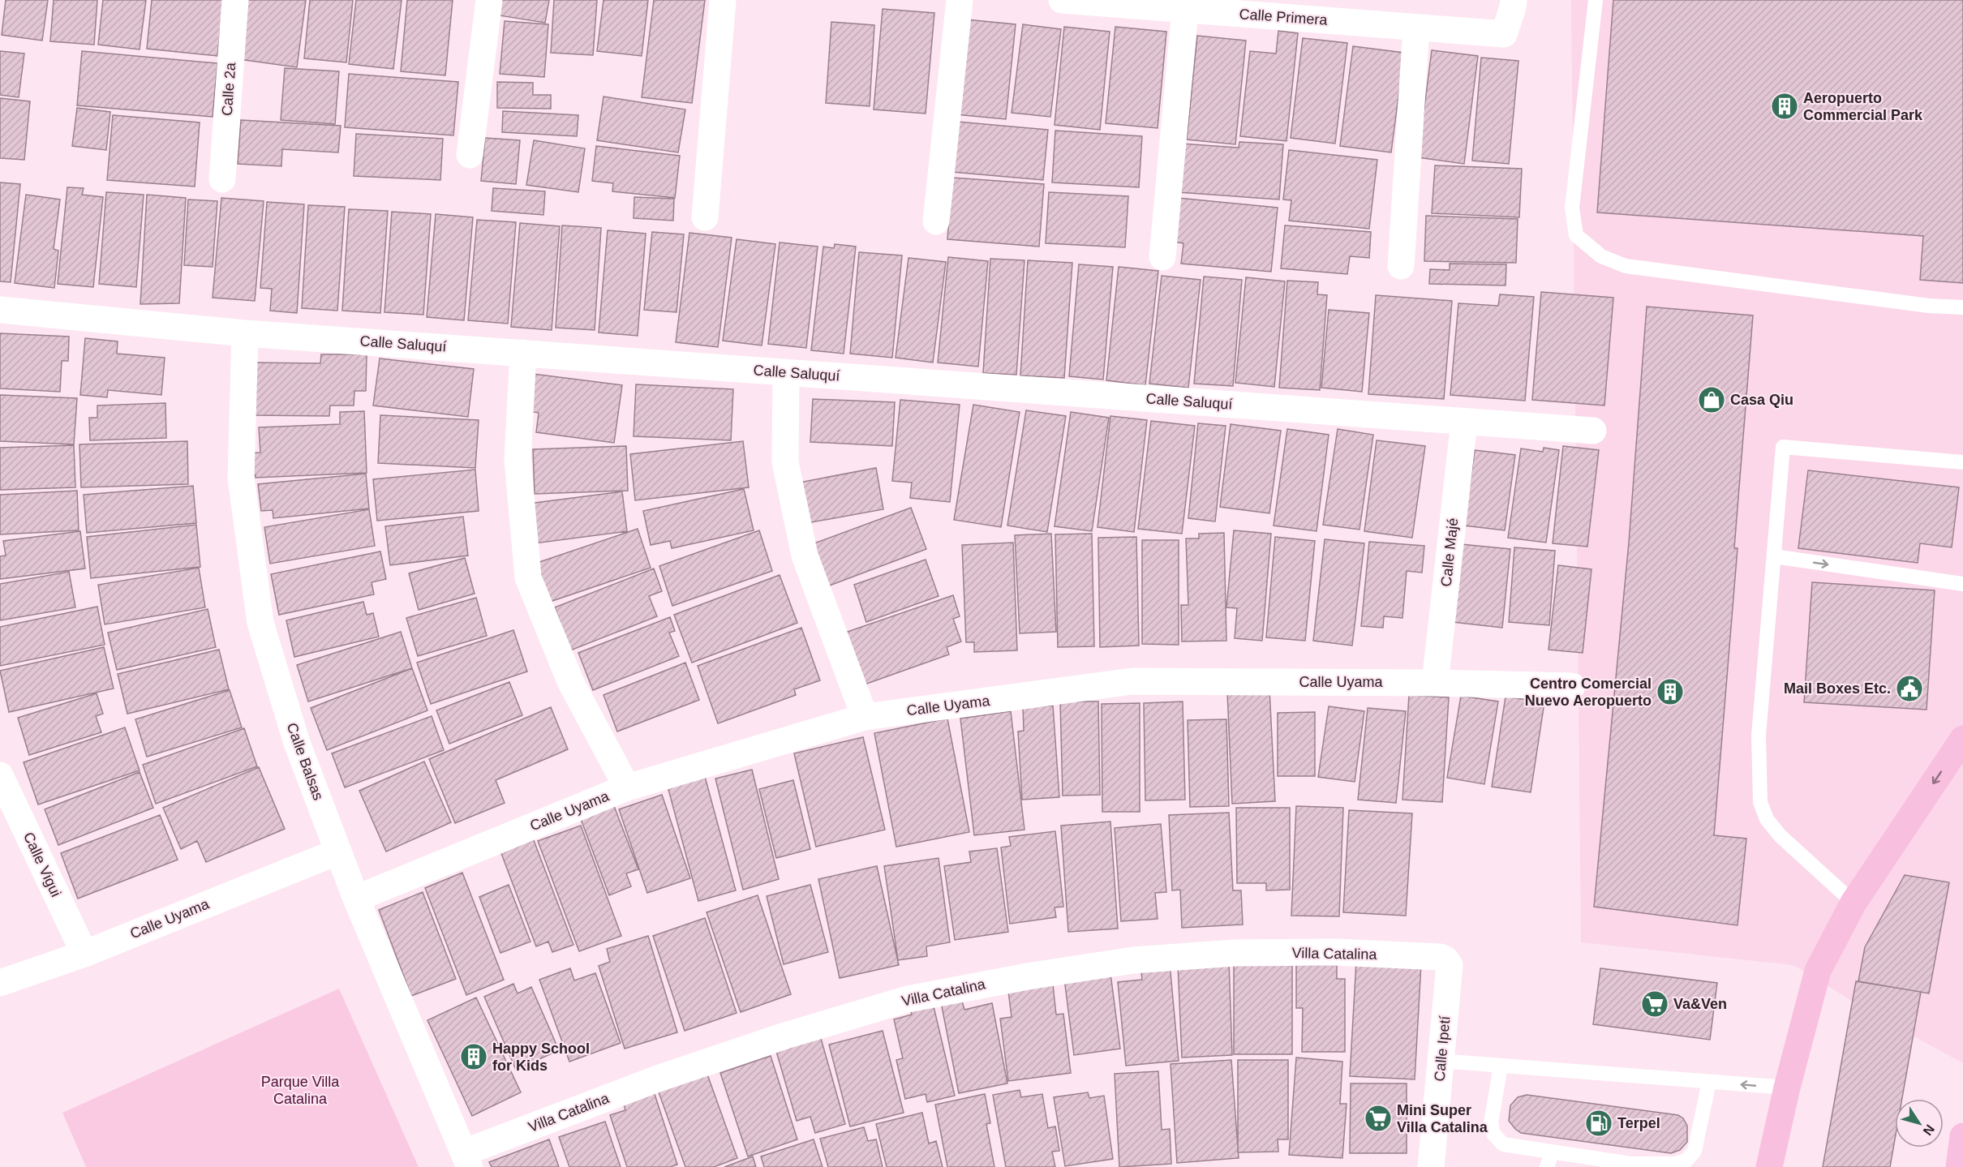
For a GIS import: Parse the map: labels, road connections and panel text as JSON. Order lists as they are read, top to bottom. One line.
{"streets":{"street":["Calle Primera","Calle 2a","Calle Saluquí","Calle Majé","Calle Uyama","Calle Balsas","Calle Vigui","Villa Catalina","Calle Ipetí"]},"crossings":[["Calle Saluquí","Calle Majé"],["Calle Saluquí","Calle Balsas"],["Calle Majé","Calle Uyama"],["Calle Uyama","Calle Balsas"],["Calle Uyama","Calle Vigui"],["Calle Balsas","Villa Catalina"],["Villa Catalina","Calle Ipetí"]],"parks":["Parque Villa Catalina"],"places":{"building":["Aeropuerto Commercial Park","Centro Comercial Nuevo Aeropuerto","Happy School for Kids"],"shop":["Casa Qiu"],"public building":["Mail Boxes Etc."],"supermarket":["Va&Ven","Mini Super Villa Catalina"],"fuel station":["Terpel"]},"north":"bottom right"}
